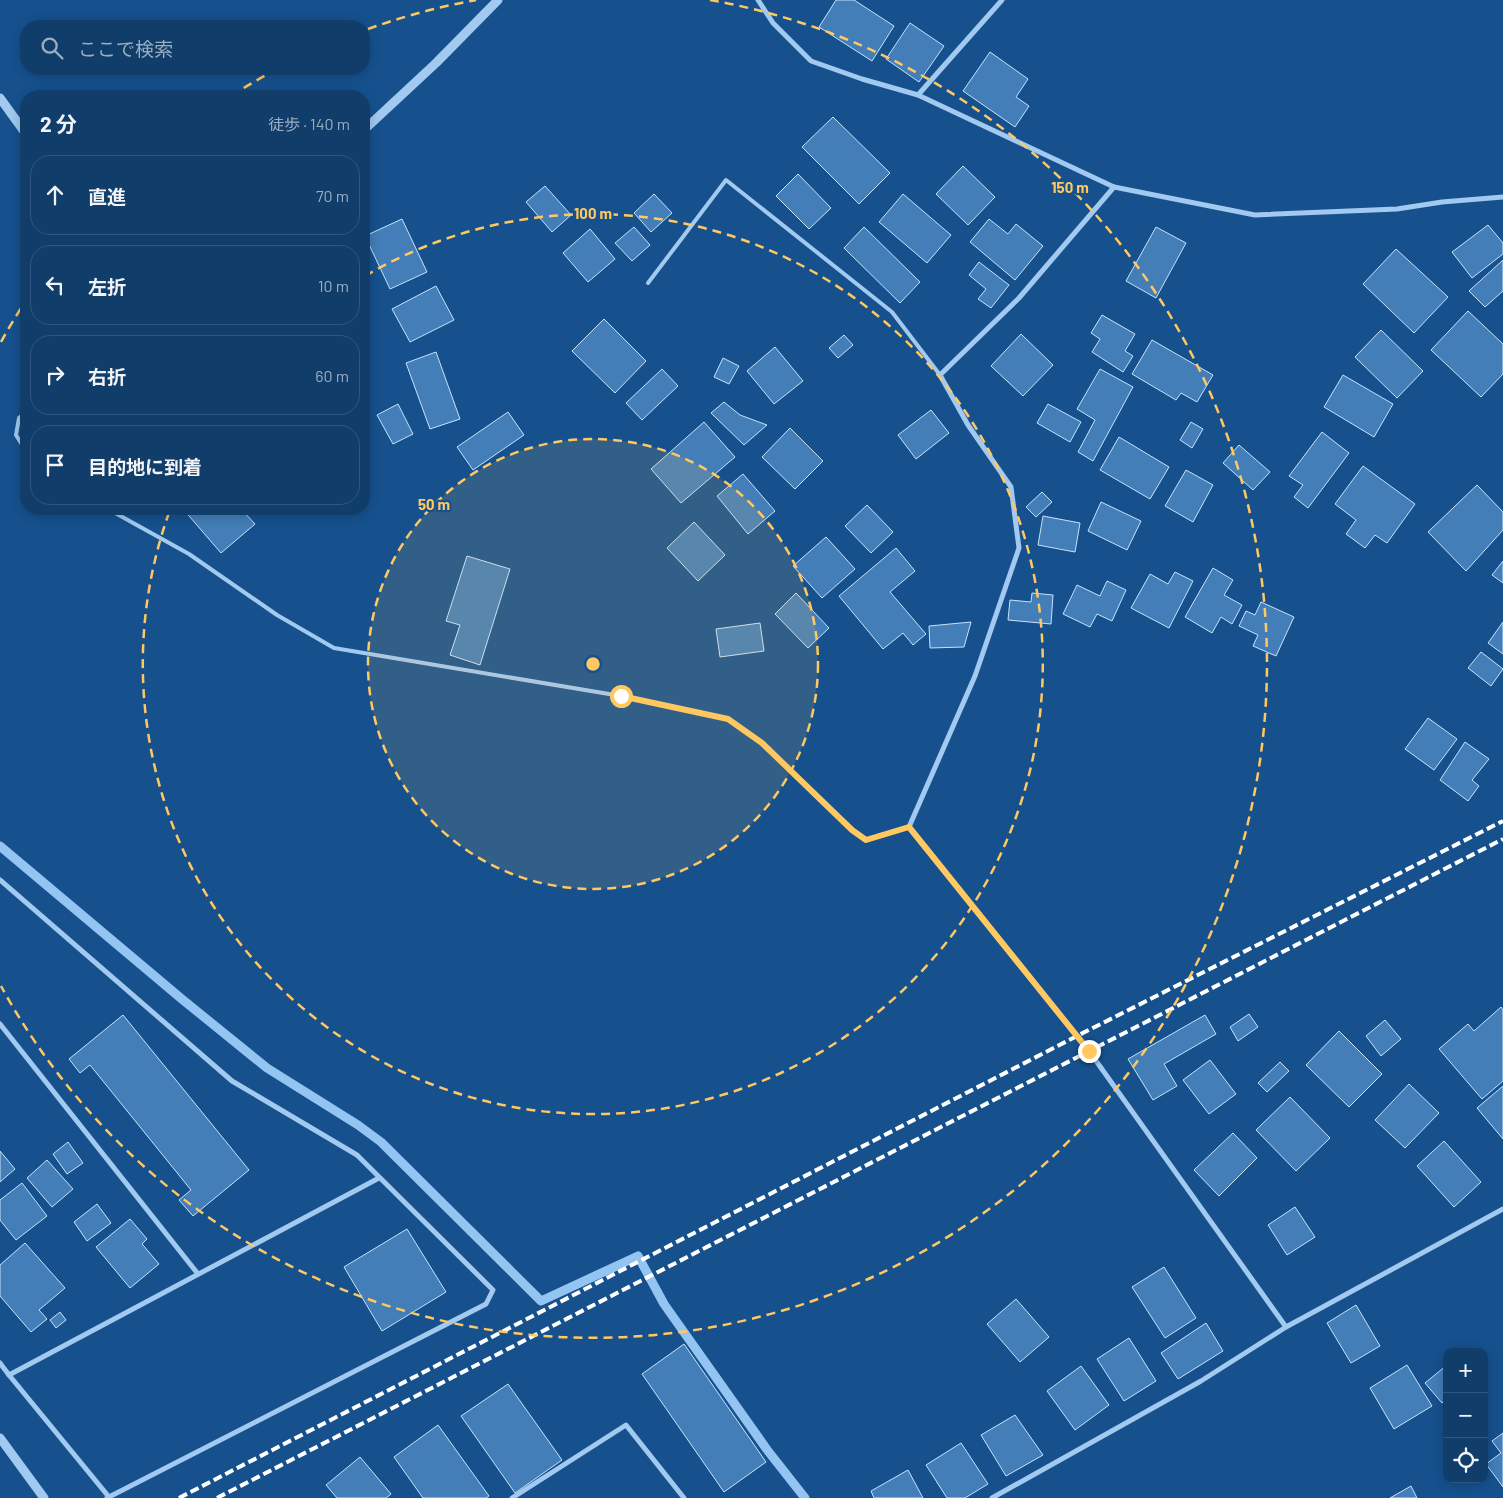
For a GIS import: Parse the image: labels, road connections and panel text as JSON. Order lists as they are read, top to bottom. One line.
{"page":{"search":"ここで検索","heading":["2 分","徒歩 · 140 m"],"list":[["直進","70 m"],["左折","10 m"],["右折","60 m"],"目的地に到着"],"map_buttons":["+","−"]},"rings":["150 m","100 m","50 m"]}
